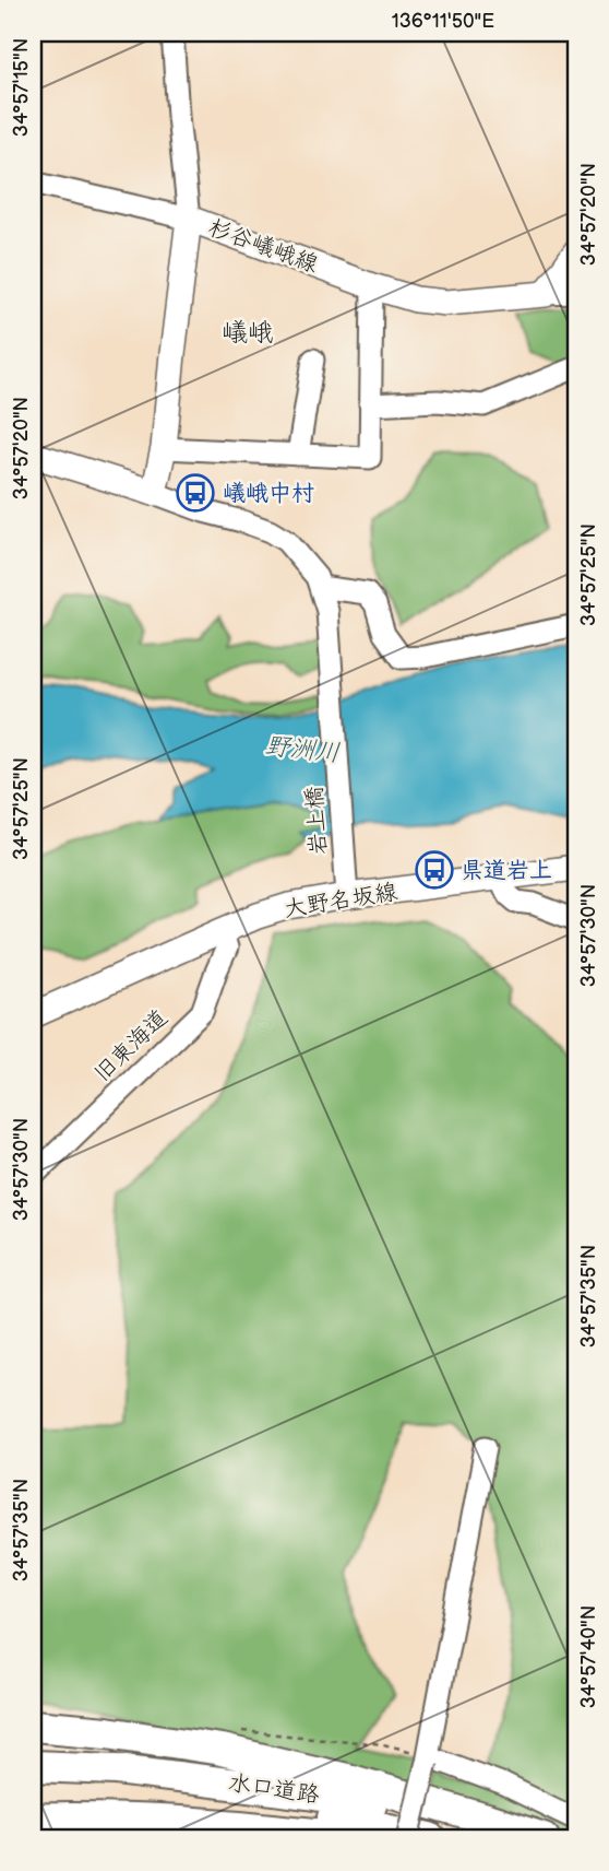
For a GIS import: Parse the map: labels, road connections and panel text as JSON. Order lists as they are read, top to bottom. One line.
{"streets":{"highway":["水口道路"],"main road":["杉谷嶬峨線","大野名坂線"],"street":["岩上橋","旧東海道"]},"crossings":[["岩上橋","大野名坂線"],["大野名坂線","旧東海道"]],"districts":["嶬峨"],"water":["野洲川"],"places":{"bus stop":["嶬峨中村","県道岩上"]},"coordinates":["136°11'50\"E","34°57'15\"N","34°57'20\"N","34°57'25\"N","34°57'30\"N","34°57'35\"N","34°57'40\"N"]}
